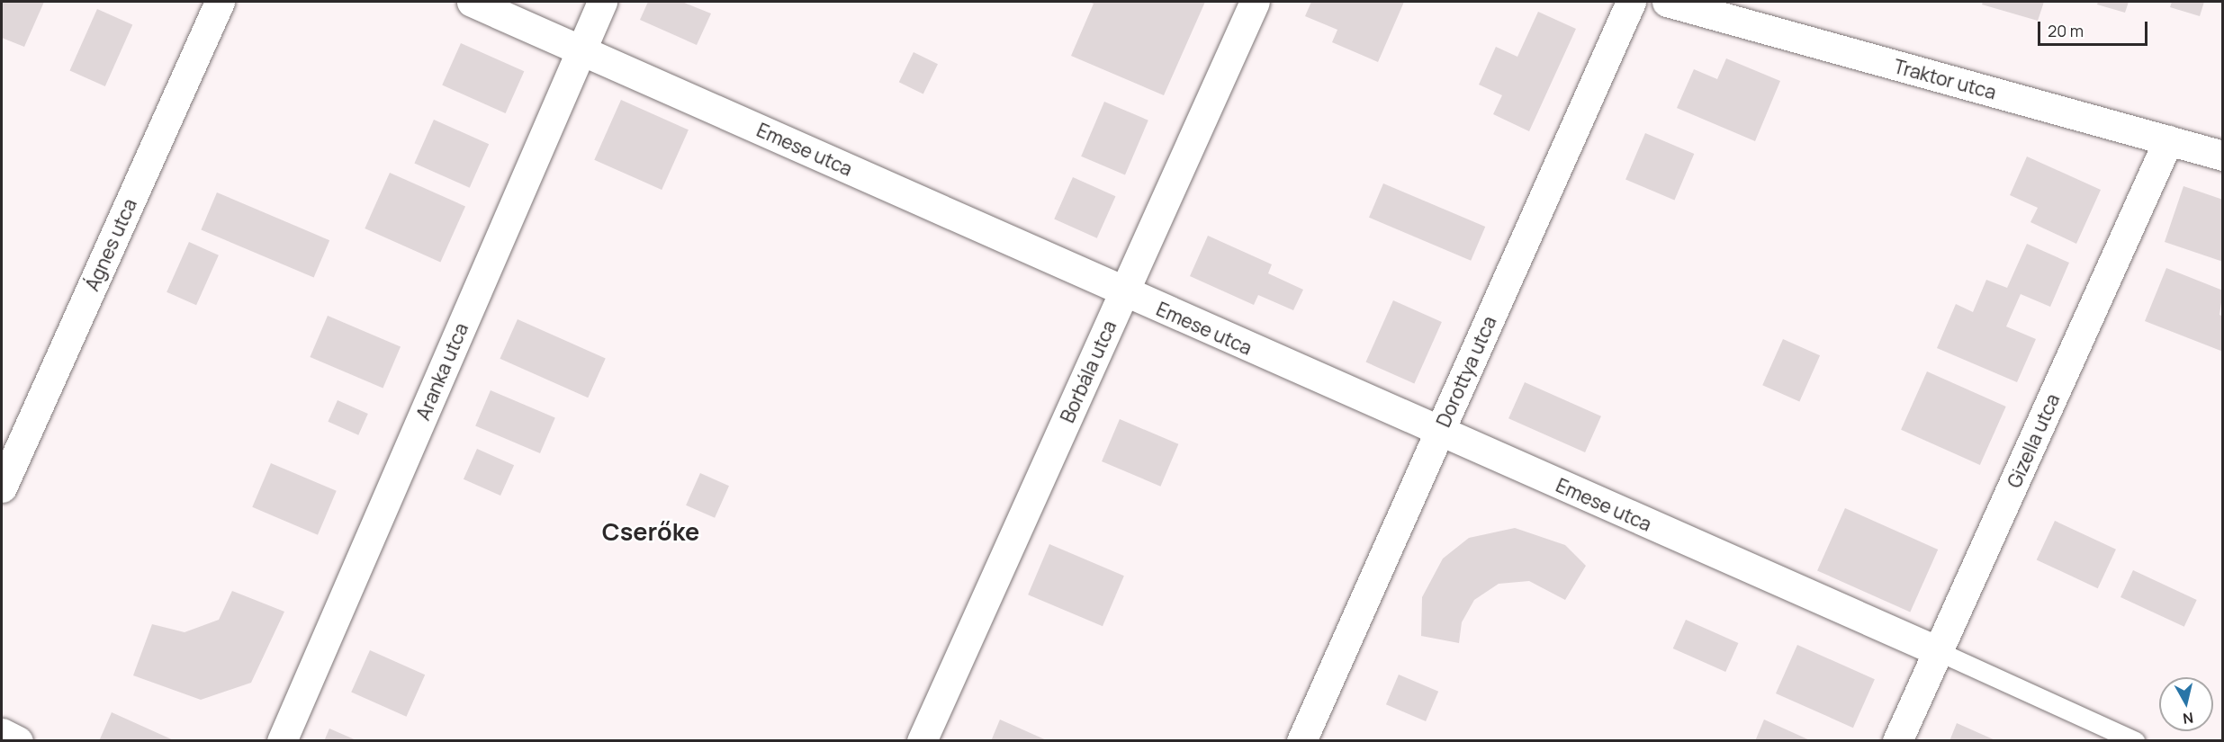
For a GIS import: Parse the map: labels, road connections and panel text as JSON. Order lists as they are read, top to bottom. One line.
{"streets":{"street":["Traktor utca","Emese utca","Ágnes utca","Aranka utca","Borbála utca","Dorottya utca","Gizella utca"]},"crossings":[["Traktor utca","Gizella utca"],["Emese utca","Aranka utca"],["Emese utca","Borbála utca"],["Emese utca","Dorottya utca"],["Emese utca","Gizella utca"]],"districts":["Cserőke"],"scale_bar":"20 m","north":"bottom"}
